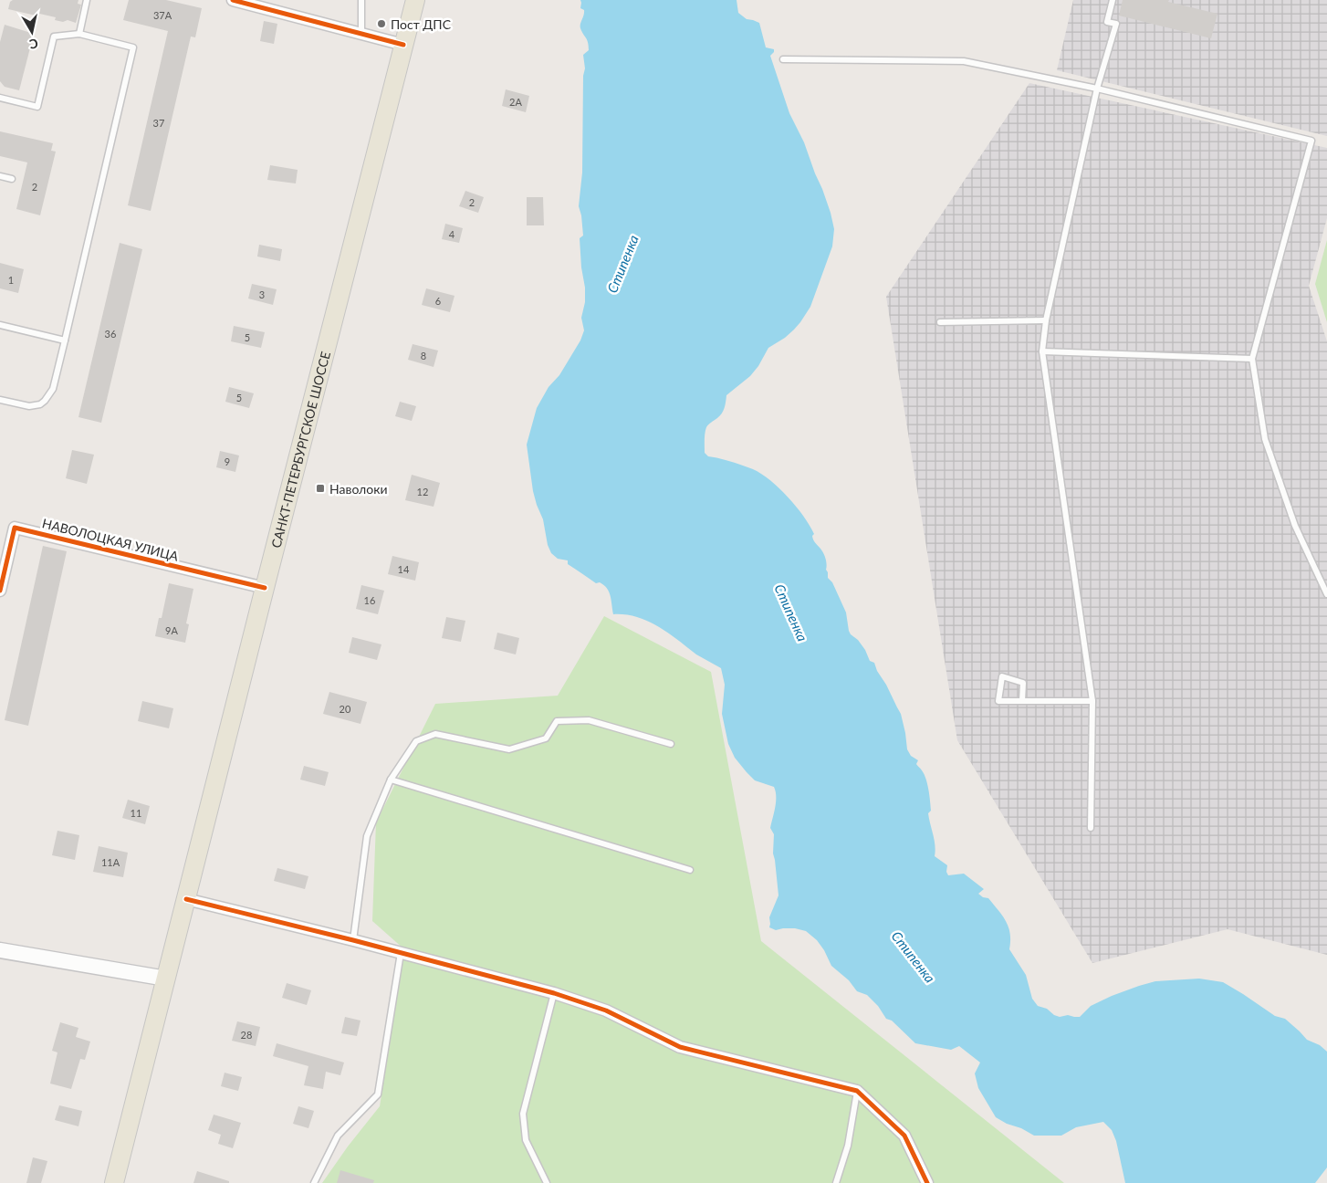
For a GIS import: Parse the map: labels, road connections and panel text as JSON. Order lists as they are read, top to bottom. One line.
{"streets":{"main road":["САНКТ-ПЕТЕРБУРГСКОЕ ШОССЕ"],"street":["НАВОЛОЦКАЯ УЛИЦА"]},"crossings":[["САНКТ-ПЕТЕРБУРГСКОЕ ШОССЕ","НАВОЛОЦКАЯ УЛИЦА"]],"water":["Стипенка"],"places":{"other":["Пост ДПС"],"transit":["Наволоки"]},"house_numbers":["37А","2А","37","2","2","4","1","3","6","36","5","8","5","9","12","14","16","9А","20","11","11А","28"],"north":"bottom"}
